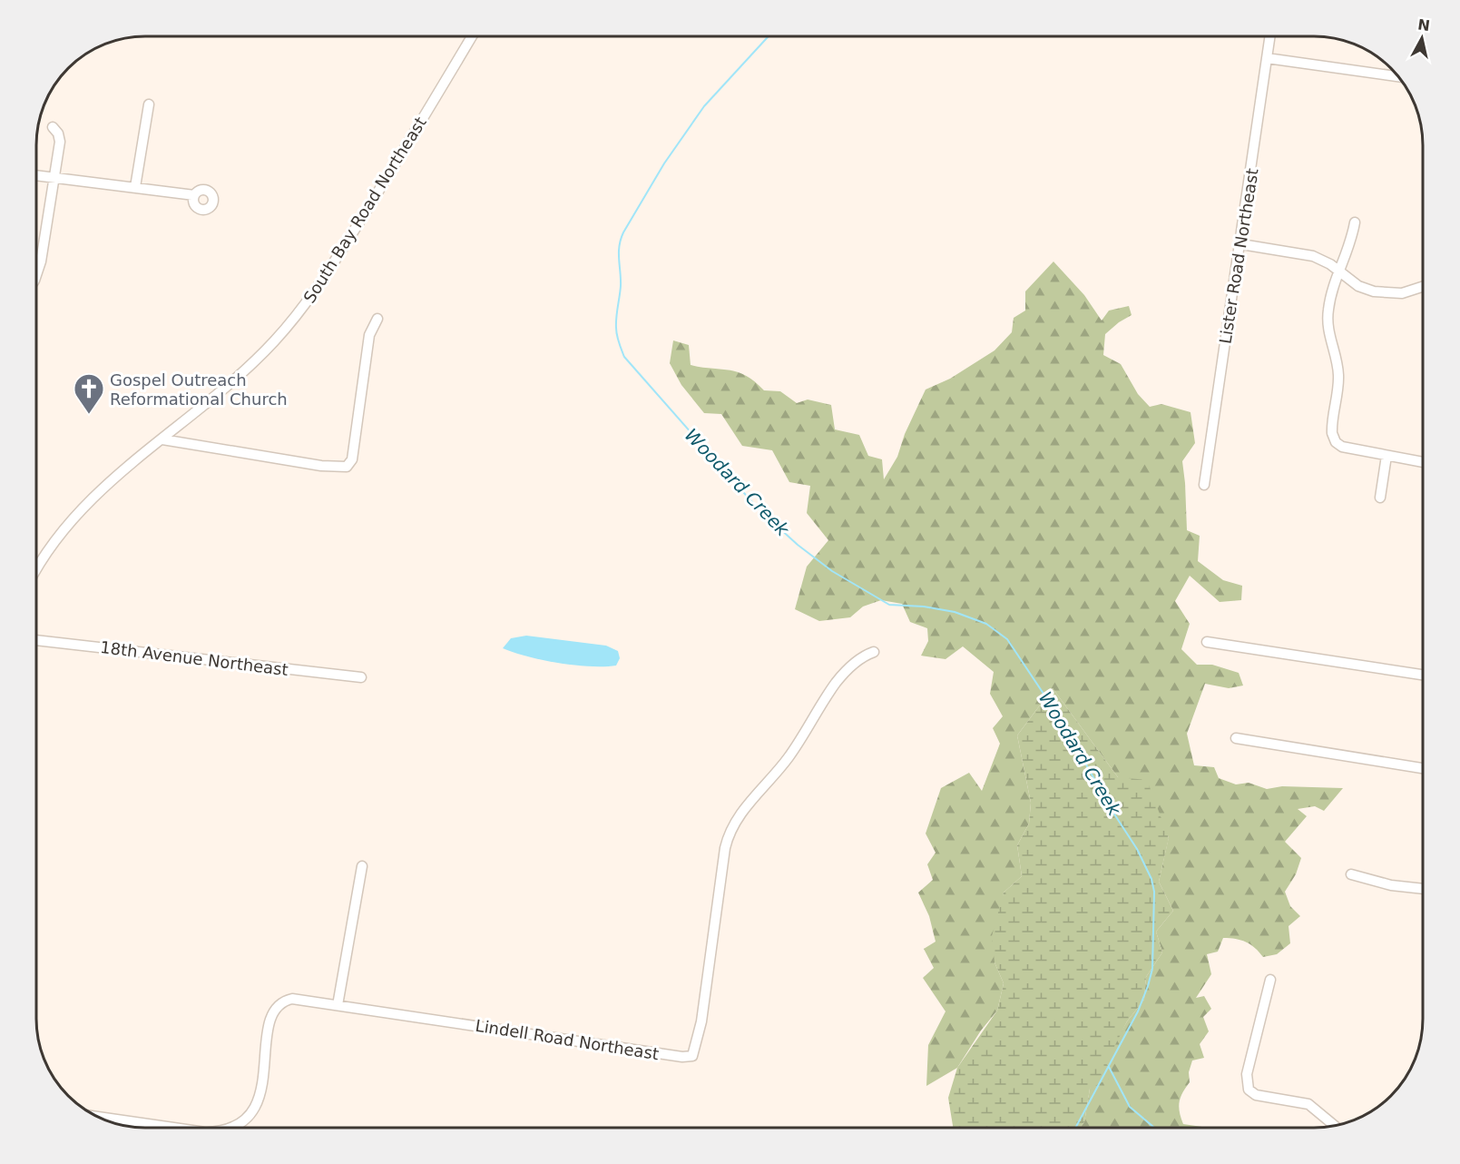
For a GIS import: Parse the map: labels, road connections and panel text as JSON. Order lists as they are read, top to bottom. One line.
{"streets":{"street":["South Bay Road Northeast","Lister Road Northeast","18th Avenue Northeast","Lindell Road Northeast"]},"water":["Woodard Creek"],"places":{"church":["Gospel Outreach Reformational Church"]},"north":"top"}
